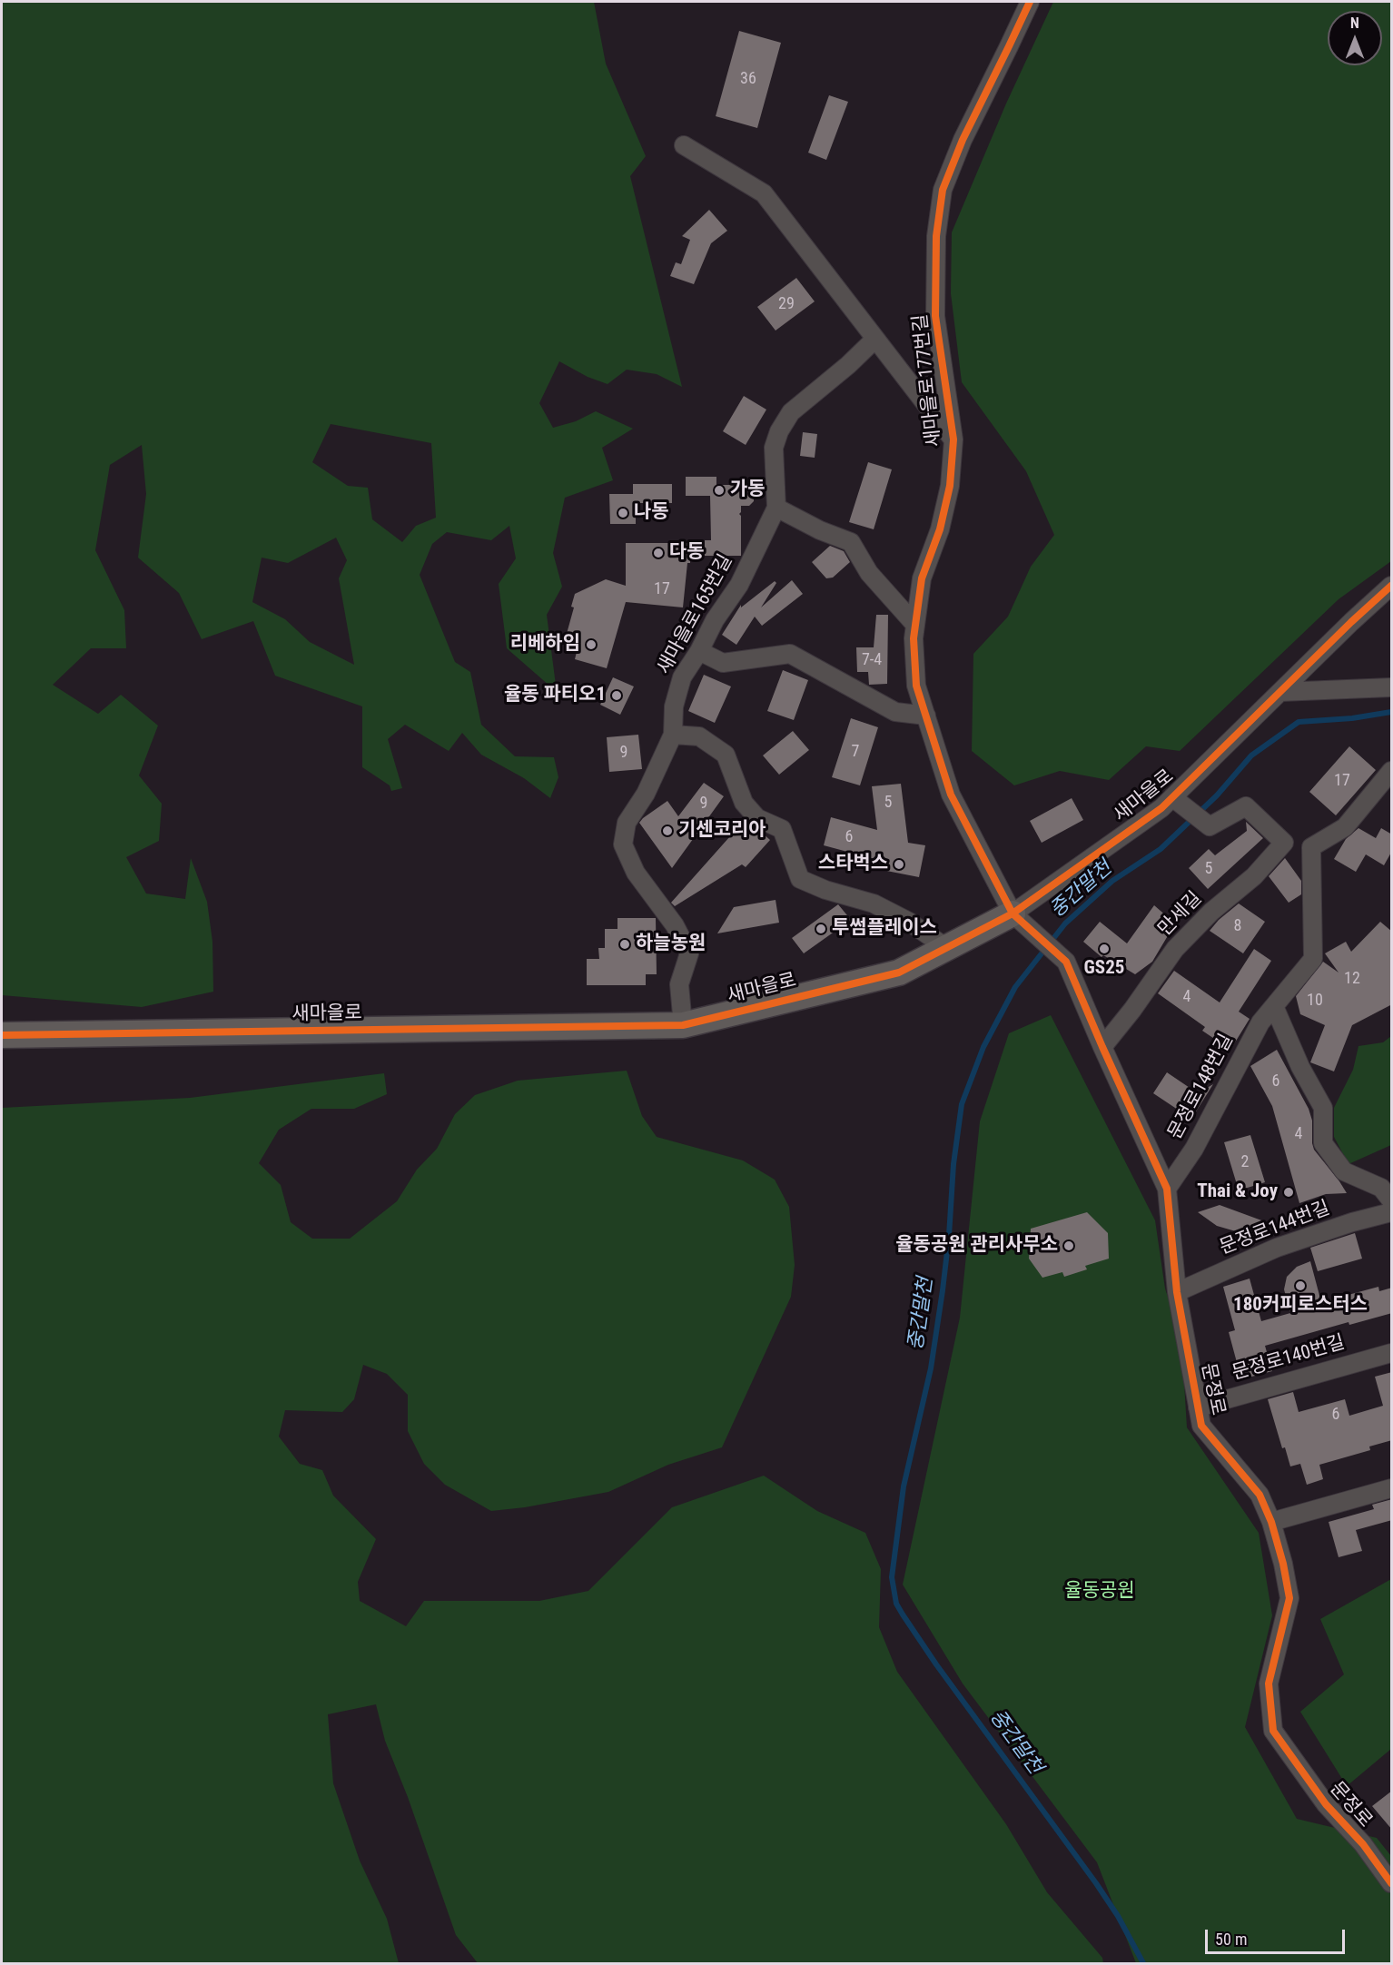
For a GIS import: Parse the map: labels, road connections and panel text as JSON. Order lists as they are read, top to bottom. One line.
{"streets":{"street":["새마을로177번길","새마을로165번길","새마을로","만세길","문정로148번길","문정로144번길","문정로140번길","문정로"]},"crossings":[["새마을로177번길","새마을로"],["새마을로177번길","문정로"],["새마을로165번길","새마을로"],["새마을로","문정로"],["만세길","문정로"],["문정로148번길","문정로"],["문정로144번길","문정로"],["문정로140번길","문정로"]],"water":["중간말천"],"parks":["율동공원"],"places":["가동","나동","다동","리베하임","율동 파티오1","기센코리아","스타벅스","투썸플레이스","하늘농원","GS25","Thai & Joy","율동공원 관리사무소","180커피로스터스"],"house_numbers":["36","29","17","7-4","7","9","17","5","9","6","5","8","12","4","10","6","4","2","6"],"scale_bar":"50 m","north":"top"}
